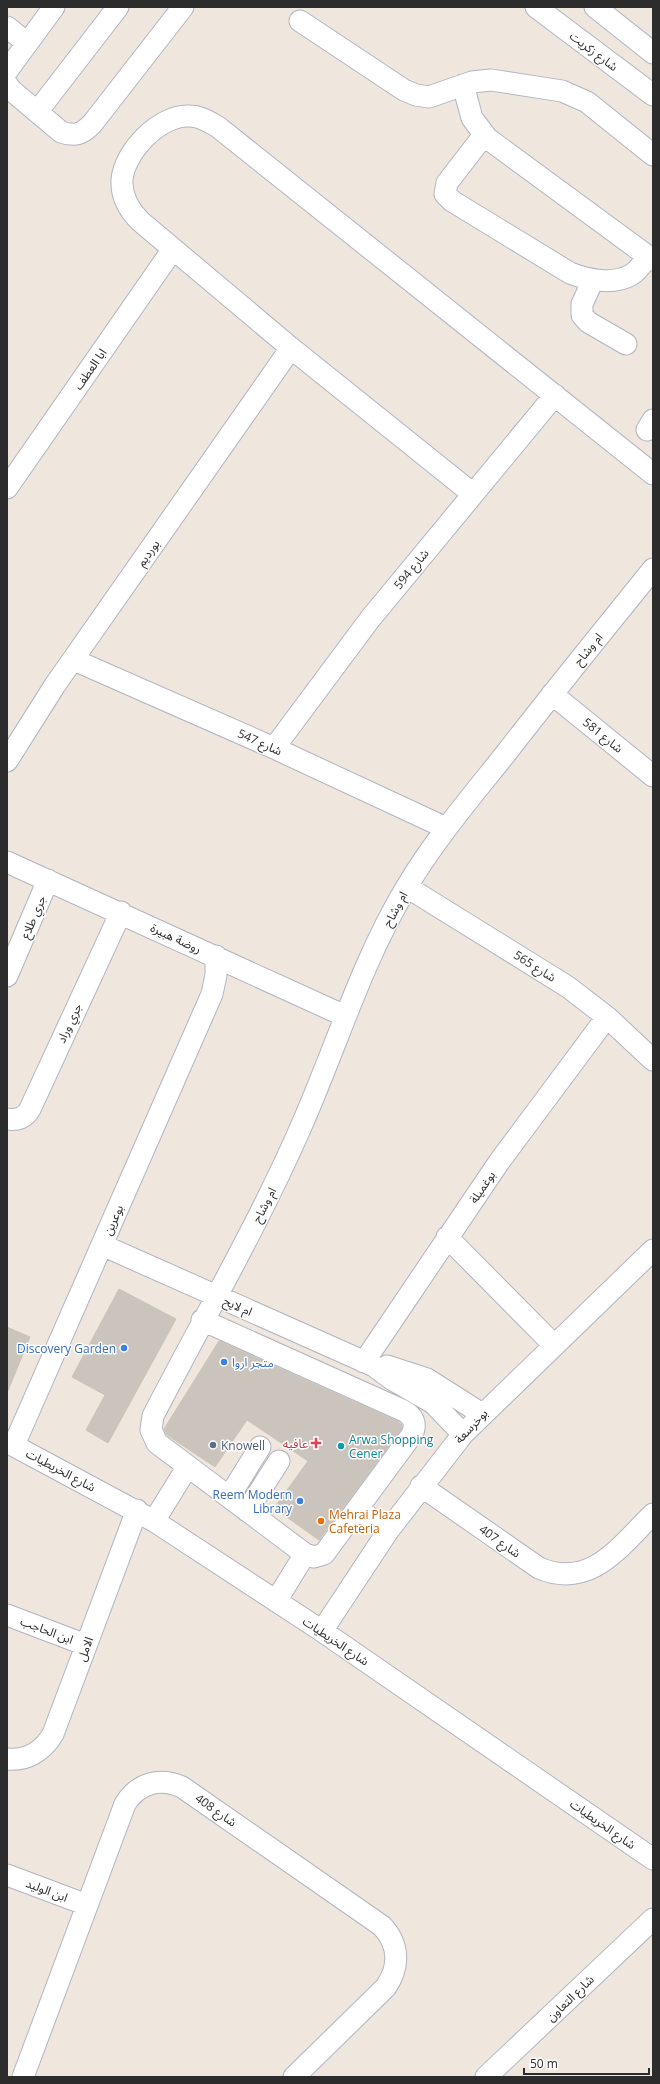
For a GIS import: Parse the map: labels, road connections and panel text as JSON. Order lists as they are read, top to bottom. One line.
{"streets":{"street":["شارع زكريت","ابا العطف","بورديم","شارع 594","ام وشاح","شارع 581","شارع 547","جري طلاع","روضة هبيرة","شارع 565","جري وراد","بوغميلة","بوعرين","ام لايح","بوخرسعة","شارع الخريطيات","شارع 407","ابن الحاجب","الامل","شارع 408","ابن الوليد","شارع التعاون"]},"crossings":[["بورديم","شارع 547"],["شارع 594","شارع 547"],["ام وشاح","شارع 581"],["ام وشاح","شارع 547"],["ام وشاح","روضة هبيرة"],["ام وشاح","شارع 565"],["ام وشاح","ام لايح"],["ام وشاح","الامل"],["جري طلاع","روضة هبيرة"],["روضة هبيرة","جري وراد"],["روضة هبيرة","بوعرين"],["شارع 565","بوغميلة"],["بوغميلة","ام لايح"],["بوعرين","ام لايح"],["بوعرين","شارع الخريطيات"],["ام لايح","بوخرسعة"],["بوخرسعة","شارع الخريطيات"],["بوخرسعة","شارع 407"],["شارع الخريطيات","الامل"],["ابن الحاجب","الامل"],["شارع 408","ابن الوليد"]],"places":{"other":["Discovery Garden","متجر اروا","Knowell","Arwa Shopping Cener","Reem Modern Library","Mehrai Plaza Cafeteria"],"health":["عافيه"]},"scale_bar":"50 m"}
